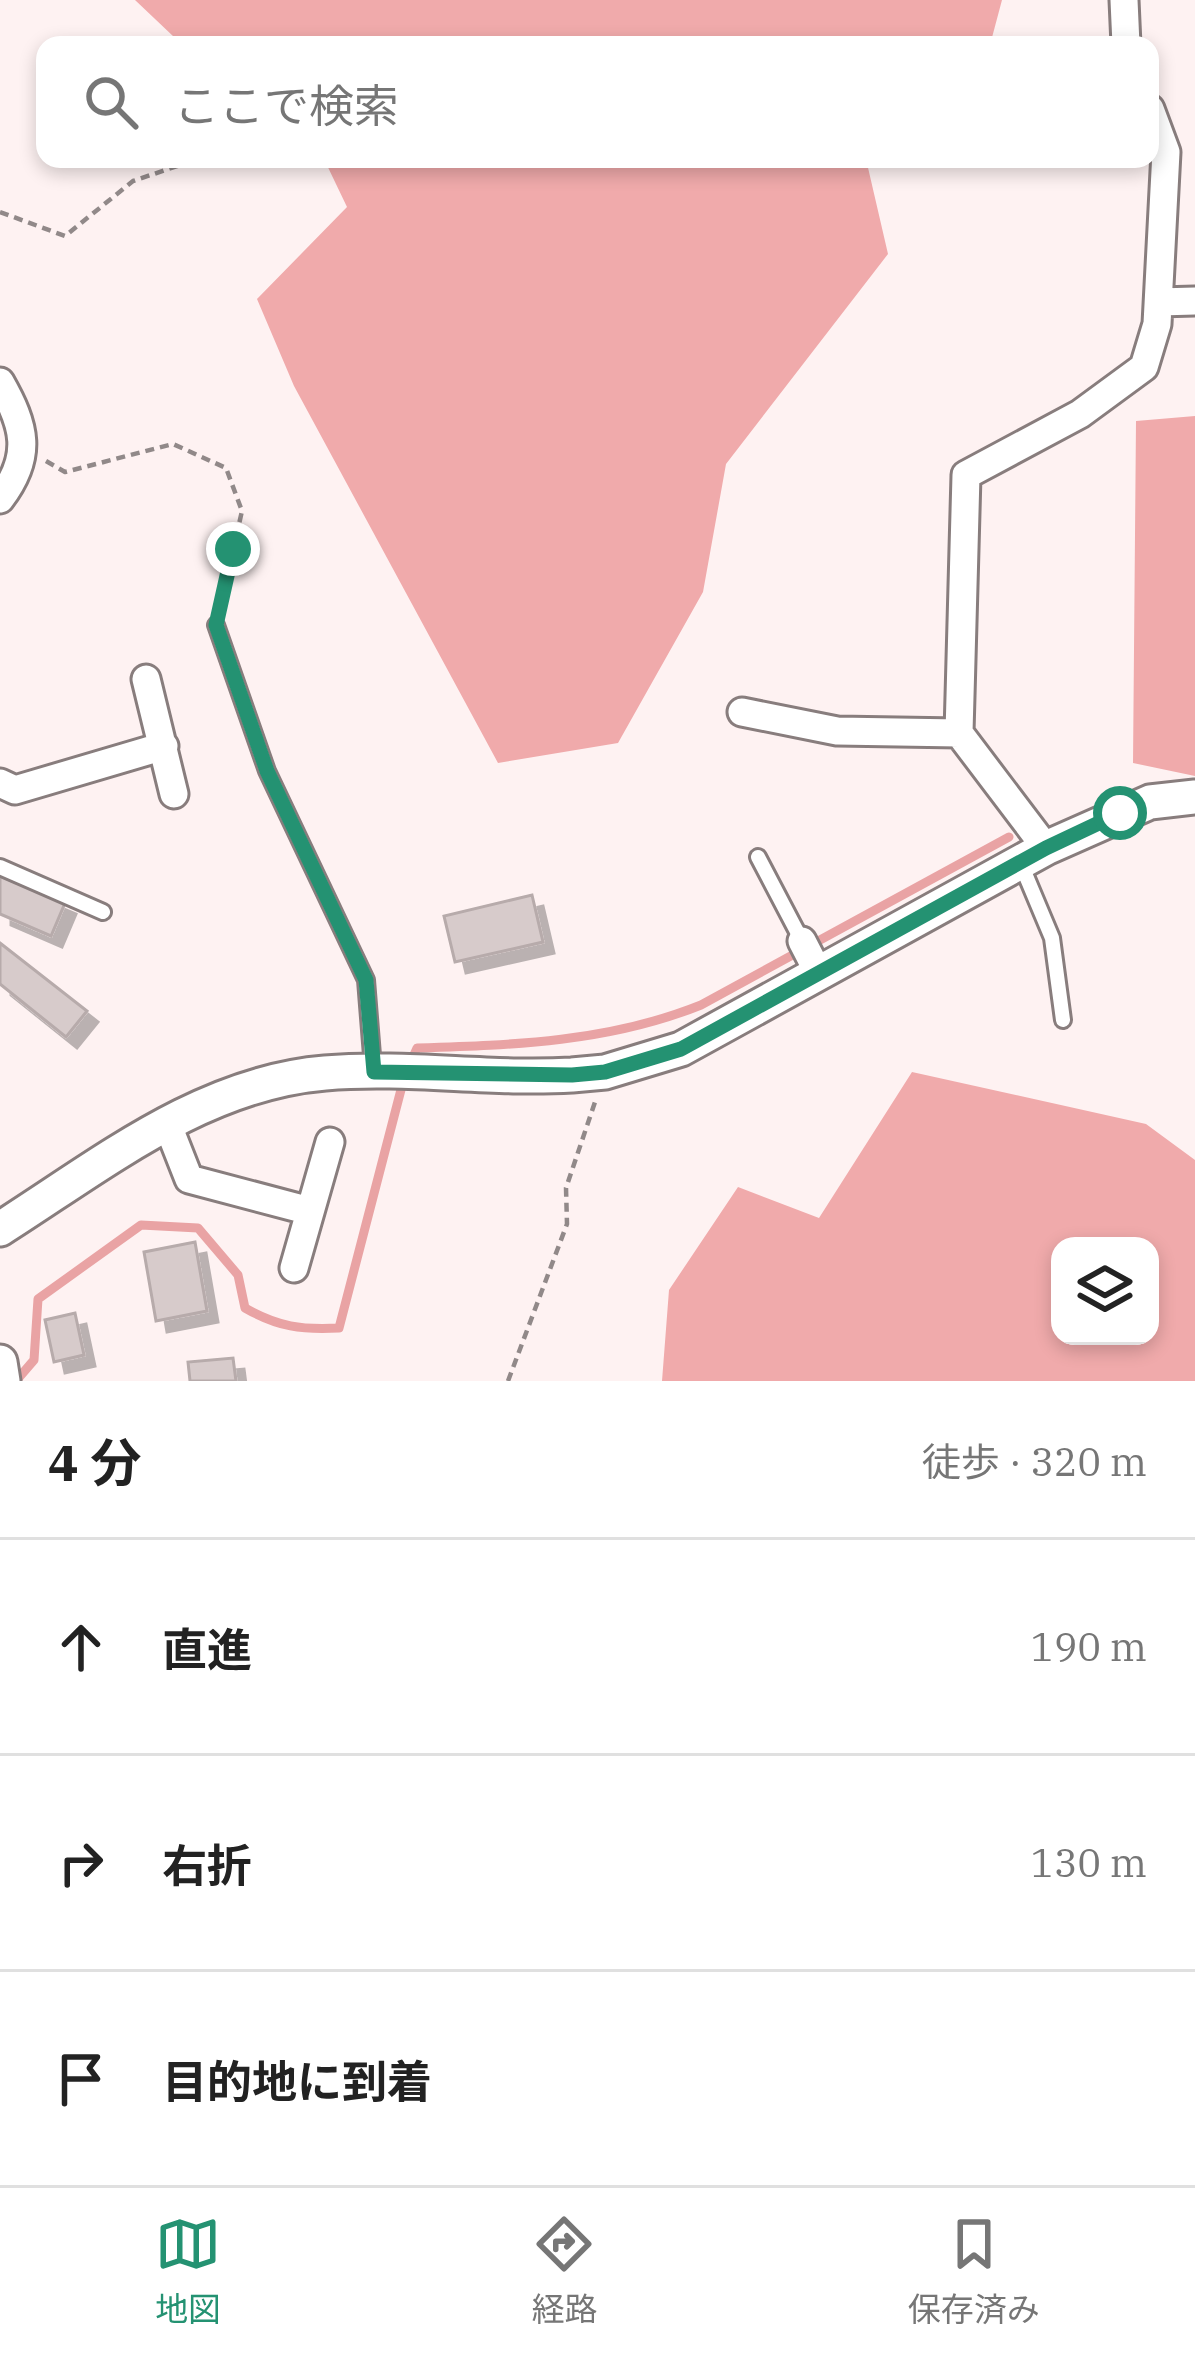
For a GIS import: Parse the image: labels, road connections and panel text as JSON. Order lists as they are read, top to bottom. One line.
{"page":{"search":"ここで検索","heading":["4 分","徒歩 · 320 m"],"list":[["直進","190 m"],["右折","130 m"],"目的地に到着"],"nav":["地図","経路","保存済み"]}}
